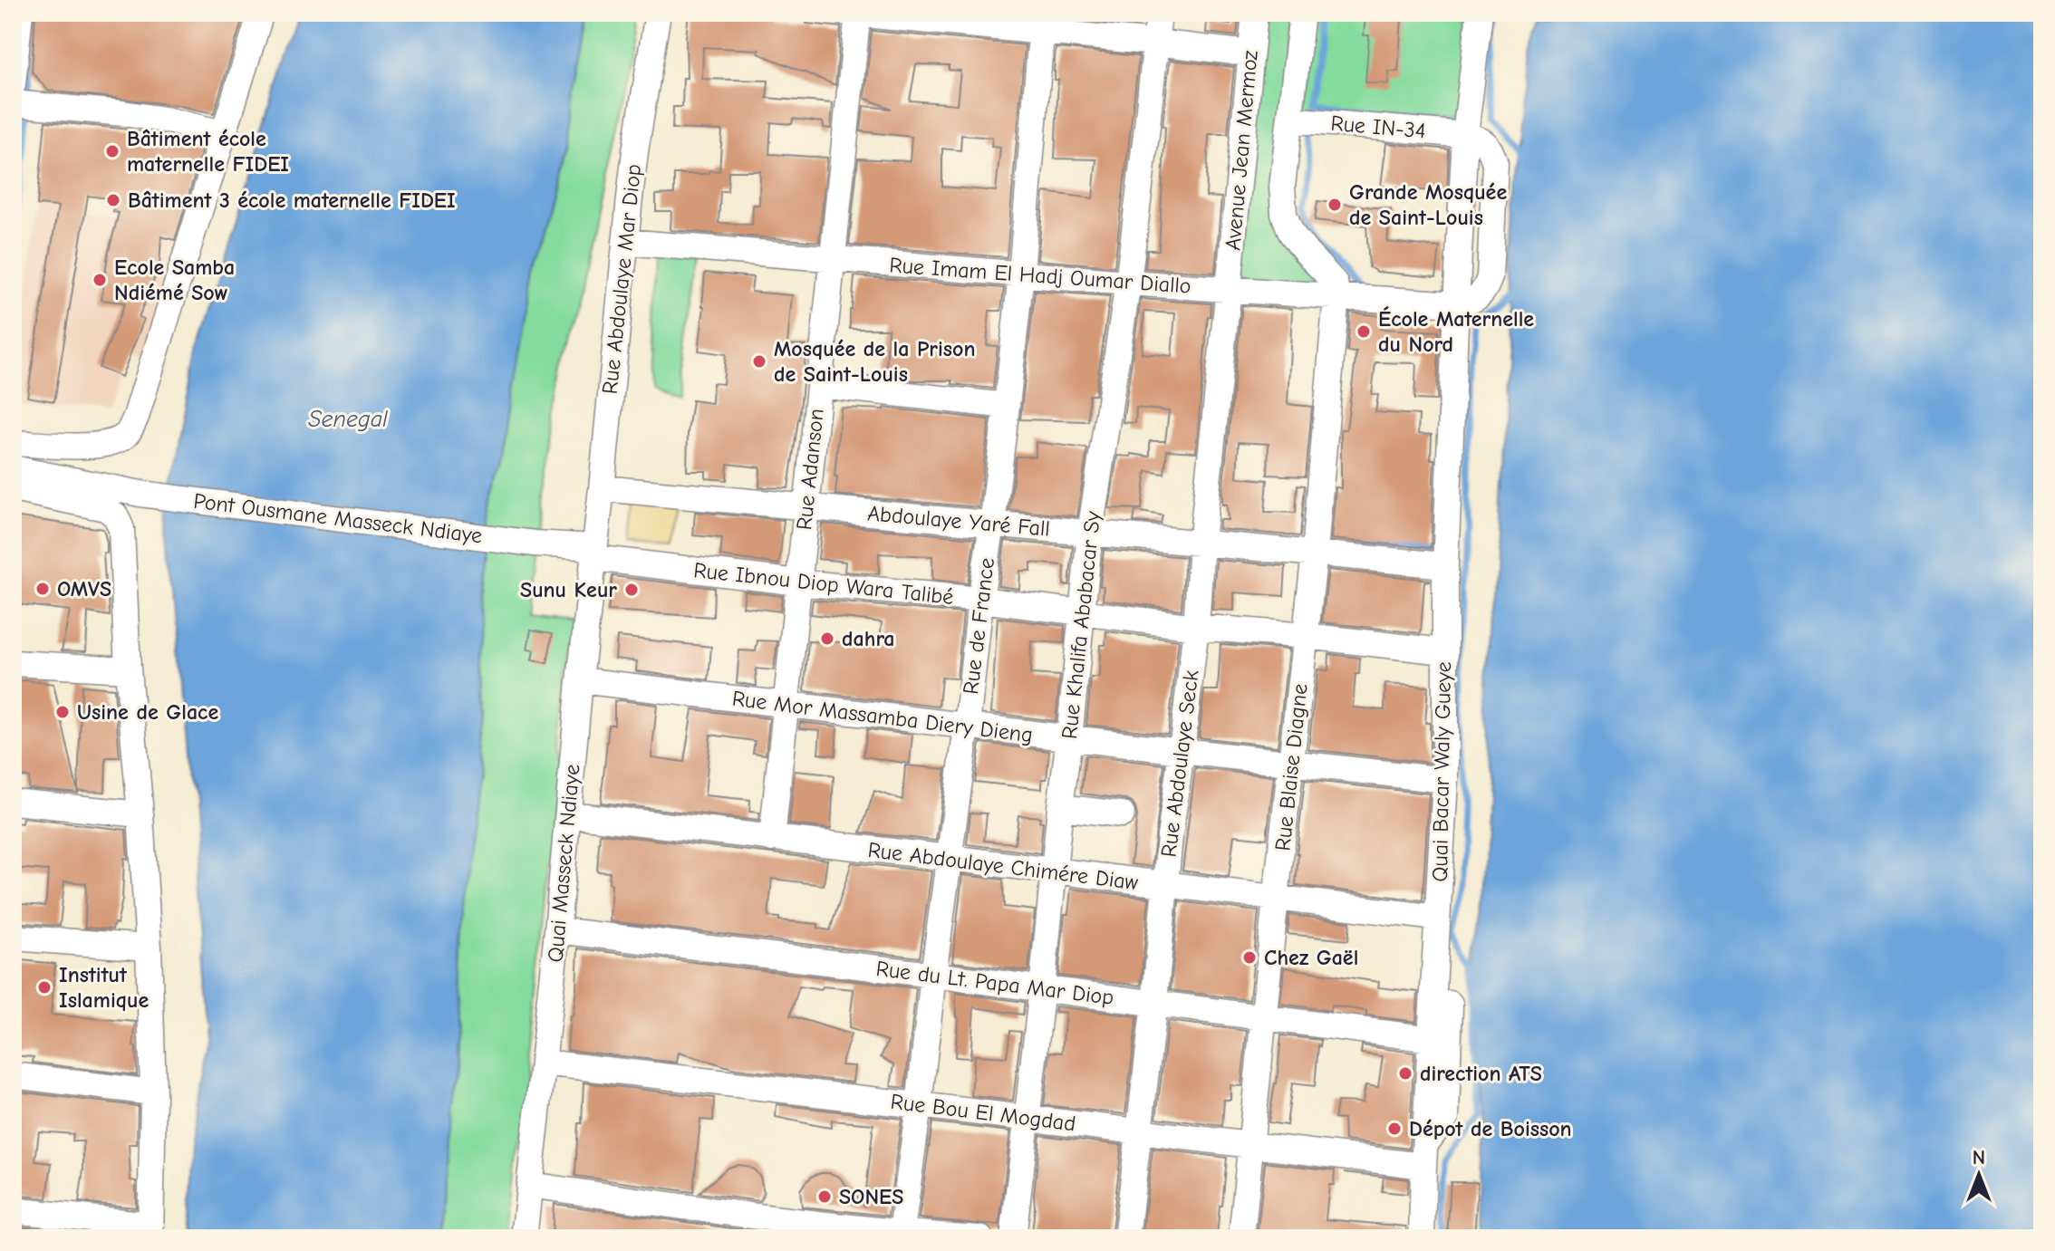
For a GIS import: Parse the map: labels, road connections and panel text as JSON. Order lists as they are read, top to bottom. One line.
{"streets":{"street":["Rue IN-34","Avenue Jean Mermoz","Rue Imam El Hadj Oumar Diallo","Rue Abdoulaye Mar Diop","Rue Adanson","Pont Ousmane Masseck Ndiaye","Abdoulaye Yaré Fall","Rue Ibnou Diop Wara Talibé","Rue Khalifa Ababacar Sy","Rue de France","Rue Mor Massamba Diery Dieng","Rue Abdoulaye Seck","Rue Blaise Diagne","Quai Bacar Waly Gueye","Quai Masseck Ndiaye","Rue Abdoulaye Chimére Diaw","Rue du Lt. Papa Mar Diop","Rue Bou El Mogdad"]},"crossings":[["Rue IN-34","Avenue Jean Mermoz"],["Rue IN-34","Quai Bacar Waly Gueye"],["Avenue Jean Mermoz","Rue Imam El Hadj Oumar Diallo"],["Avenue Jean Mermoz","Rue Abdoulaye Seck"],["Avenue Jean Mermoz","Rue Blaise Diagne"],["Rue Imam El Hadj Oumar Diallo","Rue Abdoulaye Mar Diop"],["Rue Imam El Hadj Oumar Diallo","Rue Adanson"],["Rue Imam El Hadj Oumar Diallo","Rue Khalifa Ababacar Sy"],["Rue Imam El Hadj Oumar Diallo","Rue de France"],["Rue Imam El Hadj Oumar Diallo","Rue Abdoulaye Seck"],["Rue Imam El Hadj Oumar Diallo","Rue Blaise Diagne"],["Rue Imam El Hadj Oumar Diallo","Quai Bacar Waly Gueye"],["Rue Abdoulaye Mar Diop","Pont Ousmane Masseck Ndiaye"],["Rue Abdoulaye Mar Diop","Abdoulaye Yaré Fall"],["Rue Abdoulaye Mar Diop","Rue Ibnou Diop Wara Talibé"],["Rue Abdoulaye Mar Diop","Quai Masseck Ndiaye"],["Rue Adanson","Abdoulaye Yaré Fall"],["Rue Adanson","Rue Ibnou Diop Wara Talibé"],["Rue Adanson","Rue Mor Massamba Diery Dieng"],["Rue Adanson","Rue Abdoulaye Chimére Diaw"],["Pont Ousmane Masseck Ndiaye","Rue Ibnou Diop Wara Talibé"],["Pont Ousmane Masseck Ndiaye","Quai Masseck Ndiaye"],["Abdoulaye Yaré Fall","Rue Khalifa Ababacar Sy"],["Abdoulaye Yaré Fall","Rue de France"],["Abdoulaye Yaré Fall","Rue Abdoulaye Seck"],["Abdoulaye Yaré Fall","Rue Blaise Diagne"],["Abdoulaye Yaré Fall","Quai Bacar Waly Gueye"],["Rue Ibnou Diop Wara Talibé","Rue Khalifa Ababacar Sy"],["Rue Ibnou Diop Wara Talibé","Rue de France"],["Rue Ibnou Diop Wara Talibé","Rue Abdoulaye Seck"],["Rue Ibnou Diop Wara Talibé","Rue Blaise Diagne"],["Rue Ibnou Diop Wara Talibé","Quai Bacar Waly Gueye"],["Rue Ibnou Diop Wara Talibé","Quai Masseck Ndiaye"],["Rue Khalifa Ababacar Sy","Rue Mor Massamba Diery Dieng"],["Rue Khalifa Ababacar Sy","Rue Abdoulaye Chimére Diaw"],["Rue Khalifa Ababacar Sy","Rue du Lt. Papa Mar Diop"],["Rue Khalifa Ababacar Sy","Rue Bou El Mogdad"],["Rue de France","Rue Mor Massamba Diery Dieng"],["Rue de France","Rue Abdoulaye Chimére Diaw"],["Rue de France","Rue du Lt. Papa Mar Diop"],["Rue de France","Rue Bou El Mogdad"],["Rue Mor Massamba Diery Dieng","Rue Abdoulaye Seck"],["Rue Mor Massamba Diery Dieng","Rue Blaise Diagne"],["Rue Mor Massamba Diery Dieng","Quai Bacar Waly Gueye"],["Rue Mor Massamba Diery Dieng","Quai Masseck Ndiaye"],["Rue Abdoulaye Seck","Rue Abdoulaye Chimére Diaw"],["Rue Abdoulaye Seck","Rue du Lt. Papa Mar Diop"],["Rue Abdoulaye Seck","Rue Bou El Mogdad"],["Rue Blaise Diagne","Rue Abdoulaye Chimére Diaw"],["Rue Blaise Diagne","Rue du Lt. Papa Mar Diop"],["Rue Blaise Diagne","Rue Bou El Mogdad"],["Quai Bacar Waly Gueye","Rue Abdoulaye Chimére Diaw"],["Quai Bacar Waly Gueye","Rue du Lt. Papa Mar Diop"],["Quai Bacar Waly Gueye","Rue Bou El Mogdad"],["Quai Masseck Ndiaye","Rue Abdoulaye Chimére Diaw"],["Quai Masseck Ndiaye","Rue du Lt. Papa Mar Diop"],["Quai Masseck Ndiaye","Rue Bou El Mogdad"]],"water":["Senegal"],"places":["Bâtiment école maternelle FIDEI","Bâtiment 3 école maternelle FIDEI","Grande Mosquée de Saint-Louis","Ecole Samba Ndiémé Sow","École Maternelle du Nord","Mosquée de la Prison de Saint-Louis","OMVS","Sunu Keur","dahra","Usine de Glace","Chez Gaël","Institut Islamique","direction ATS","Dépot de Boisson","SONES"],"north":"top"}
